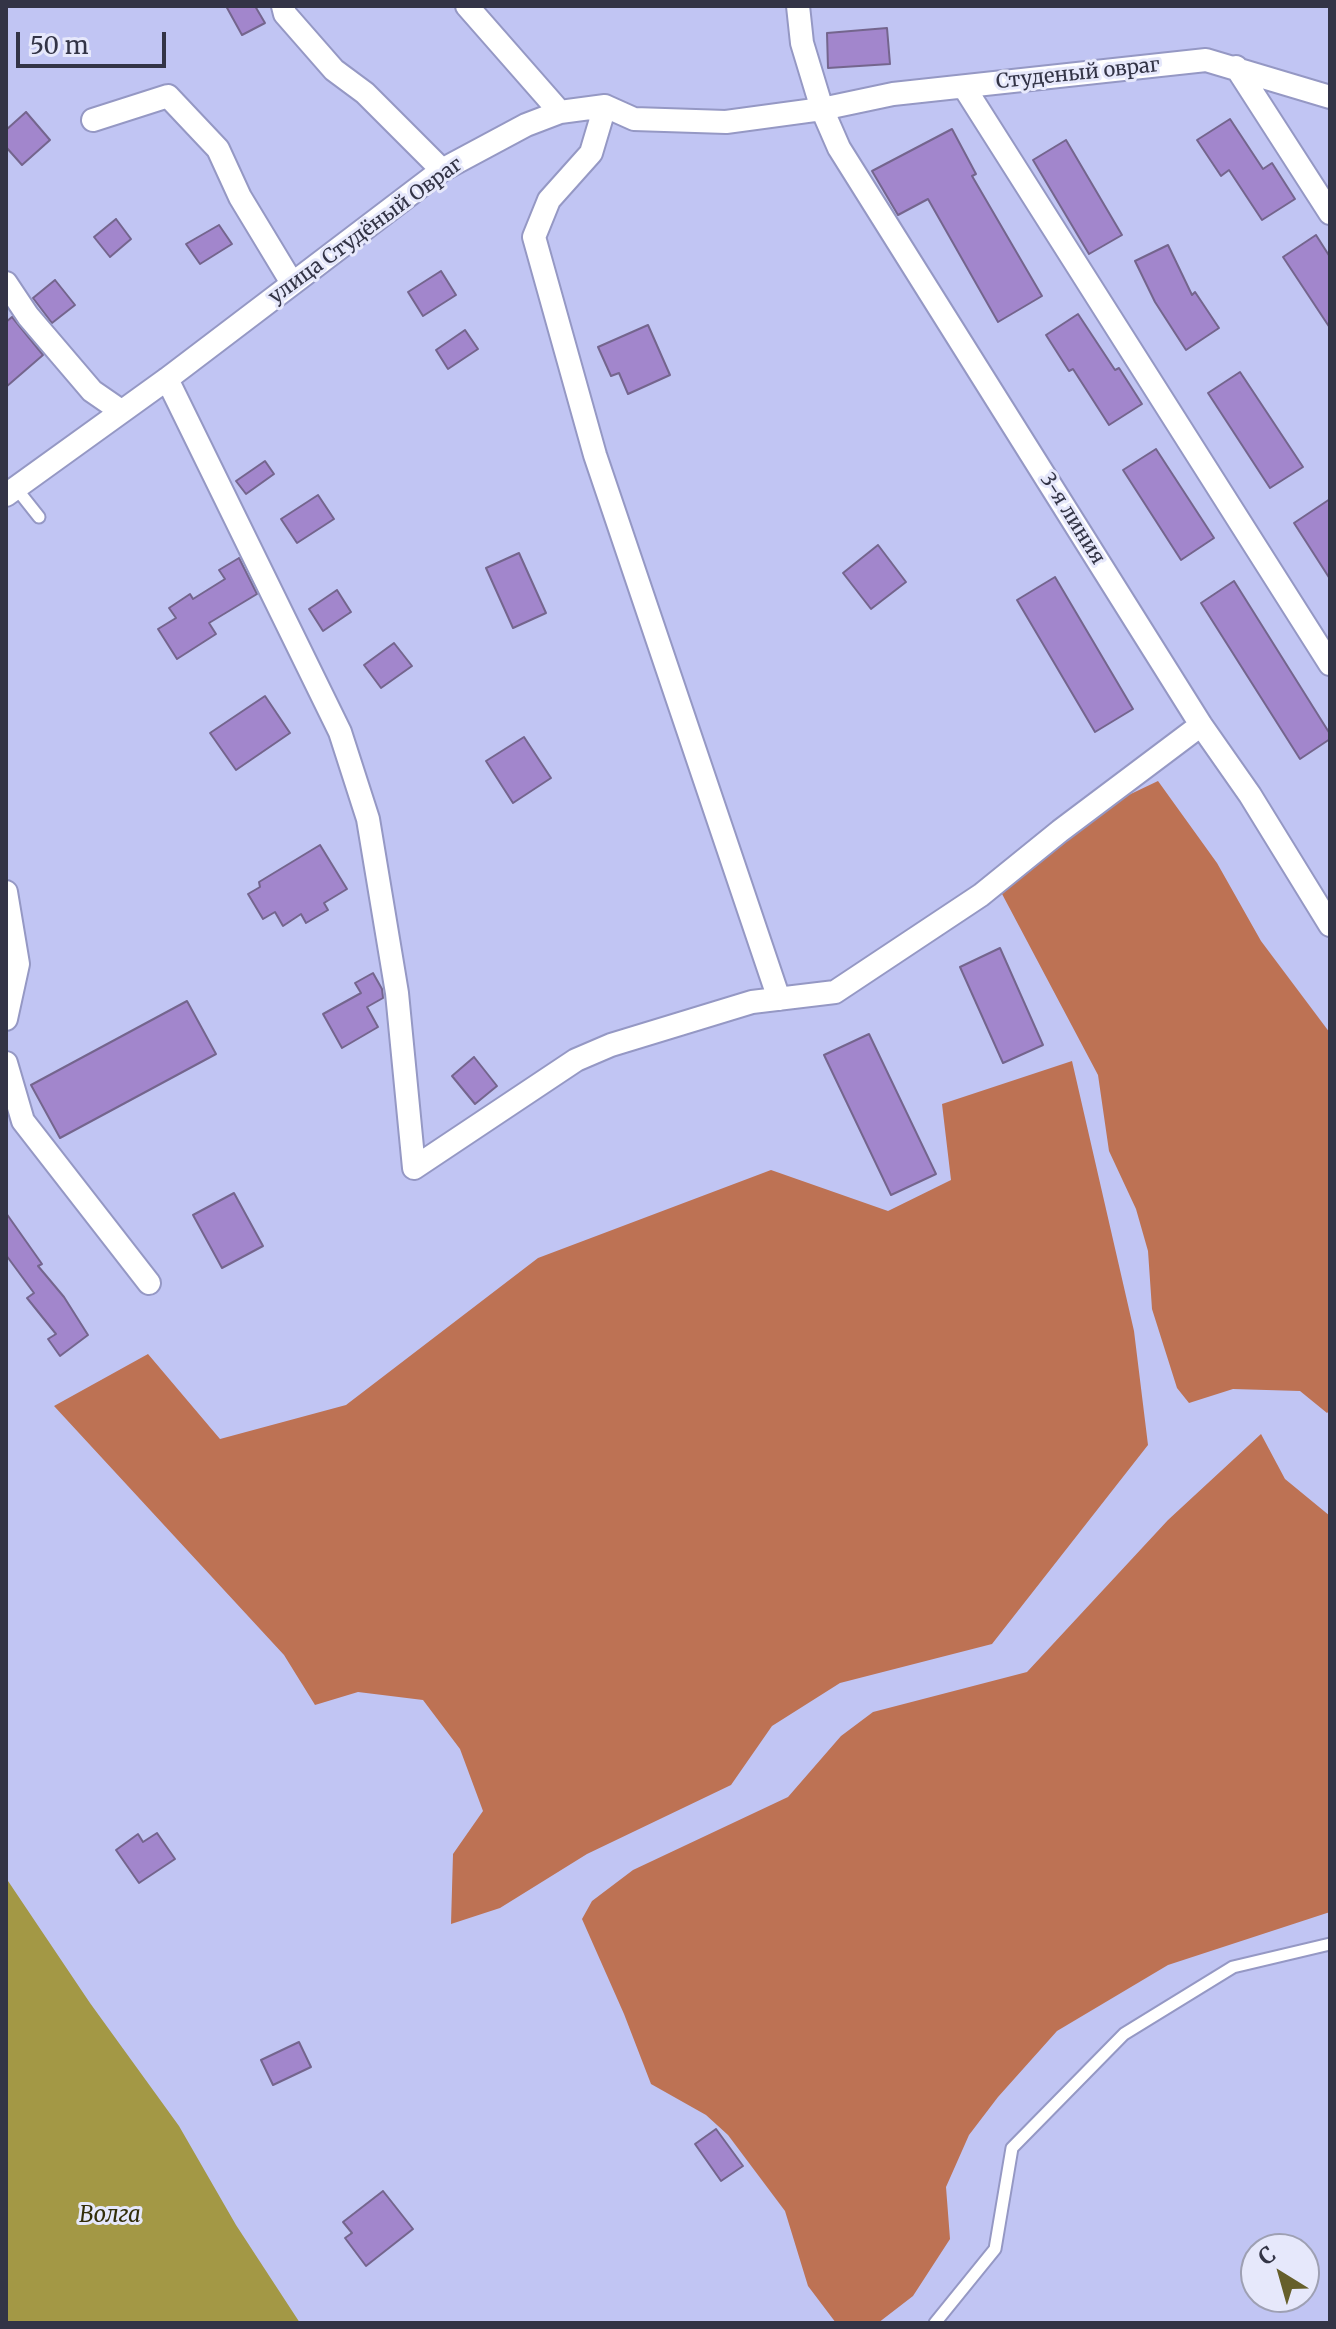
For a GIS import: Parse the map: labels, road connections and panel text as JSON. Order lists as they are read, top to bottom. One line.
{"streets":{"street":["Студеный овраг","улица Студёный Овраг","3-я линия"]},"crossings":[["Студеный овраг","улица Студёный Овраг"],["Студеный овраг","3-я линия"],["улица Студёный Овраг","3-я линия"]],"water":["Волга"],"scale_bar":"50 m","north":"top left"}
